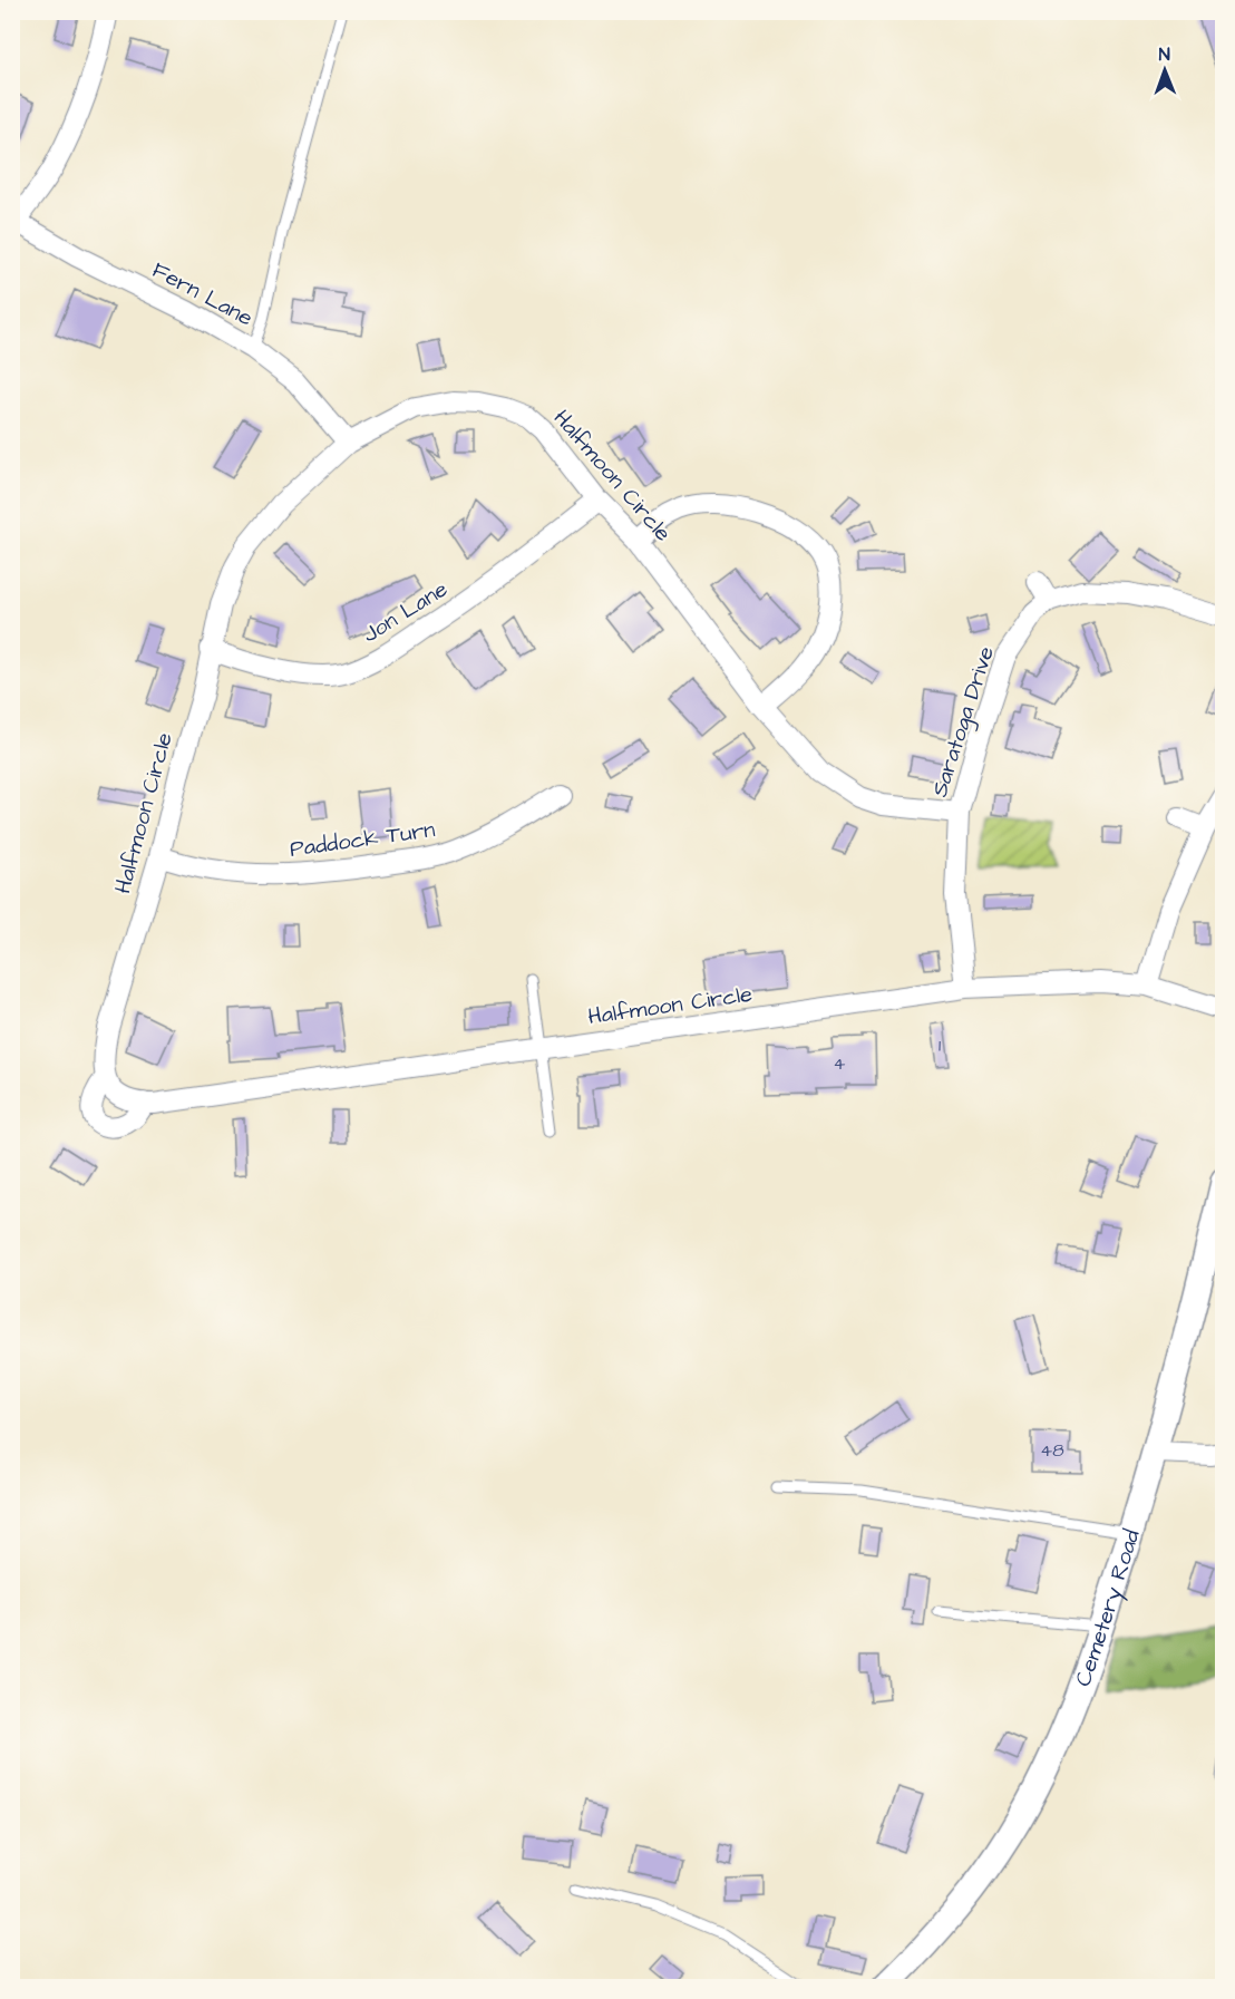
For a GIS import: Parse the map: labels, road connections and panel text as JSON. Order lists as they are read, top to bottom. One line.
{"streets":{"street":["Fern Lane","Halfmoon Circle","Jon Lane","Saratoga Drive","Paddock Turn","Cemetery Road"]},"crossings":[["Fern Lane","Halfmoon Circle"],["Halfmoon Circle","Jon Lane"],["Halfmoon Circle","Saratoga Drive"],["Halfmoon Circle","Paddock Turn"]],"house_numbers":["1","4","48"],"north":"top"}
